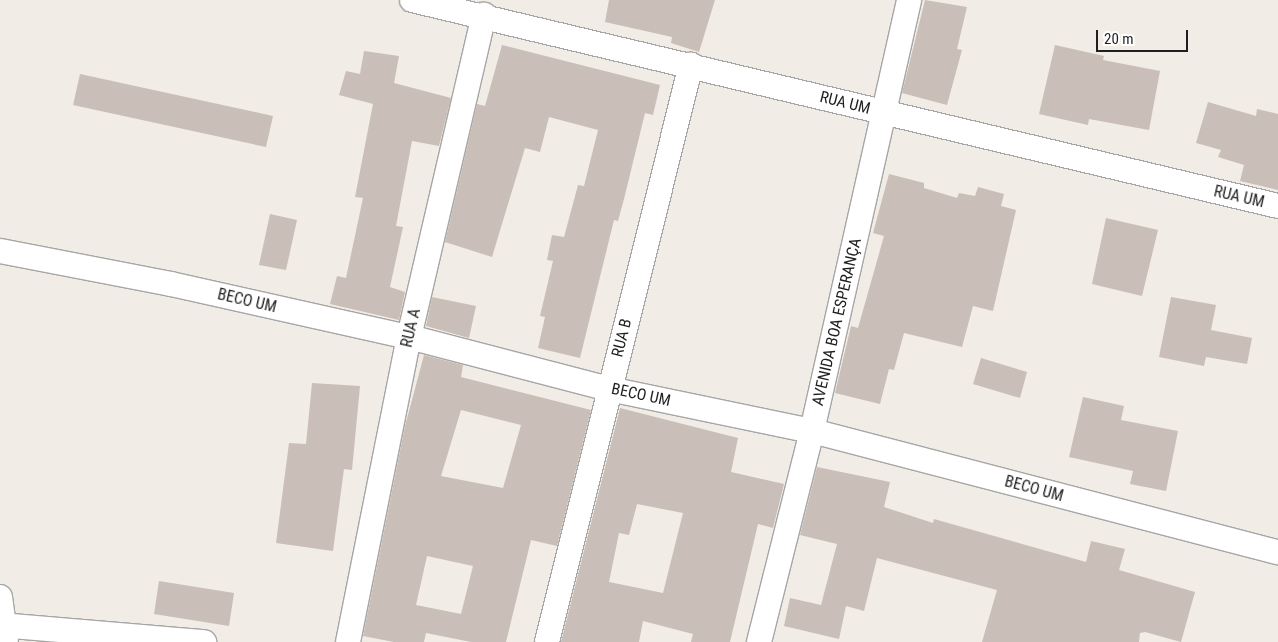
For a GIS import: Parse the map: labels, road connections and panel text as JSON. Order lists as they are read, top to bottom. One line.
{"streets":{"street":["RUA UM","BECO UM","AVENIDA BOA ESPERANÇA","RUA A","RUA B"]},"crossings":[["RUA UM","AVENIDA BOA ESPERANÇA"],["RUA UM","RUA A"],["RUA UM","RUA B"],["BECO UM","AVENIDA BOA ESPERANÇA"],["BECO UM","RUA A"],["BECO UM","RUA B"]],"scale_bar":"20 m"}
